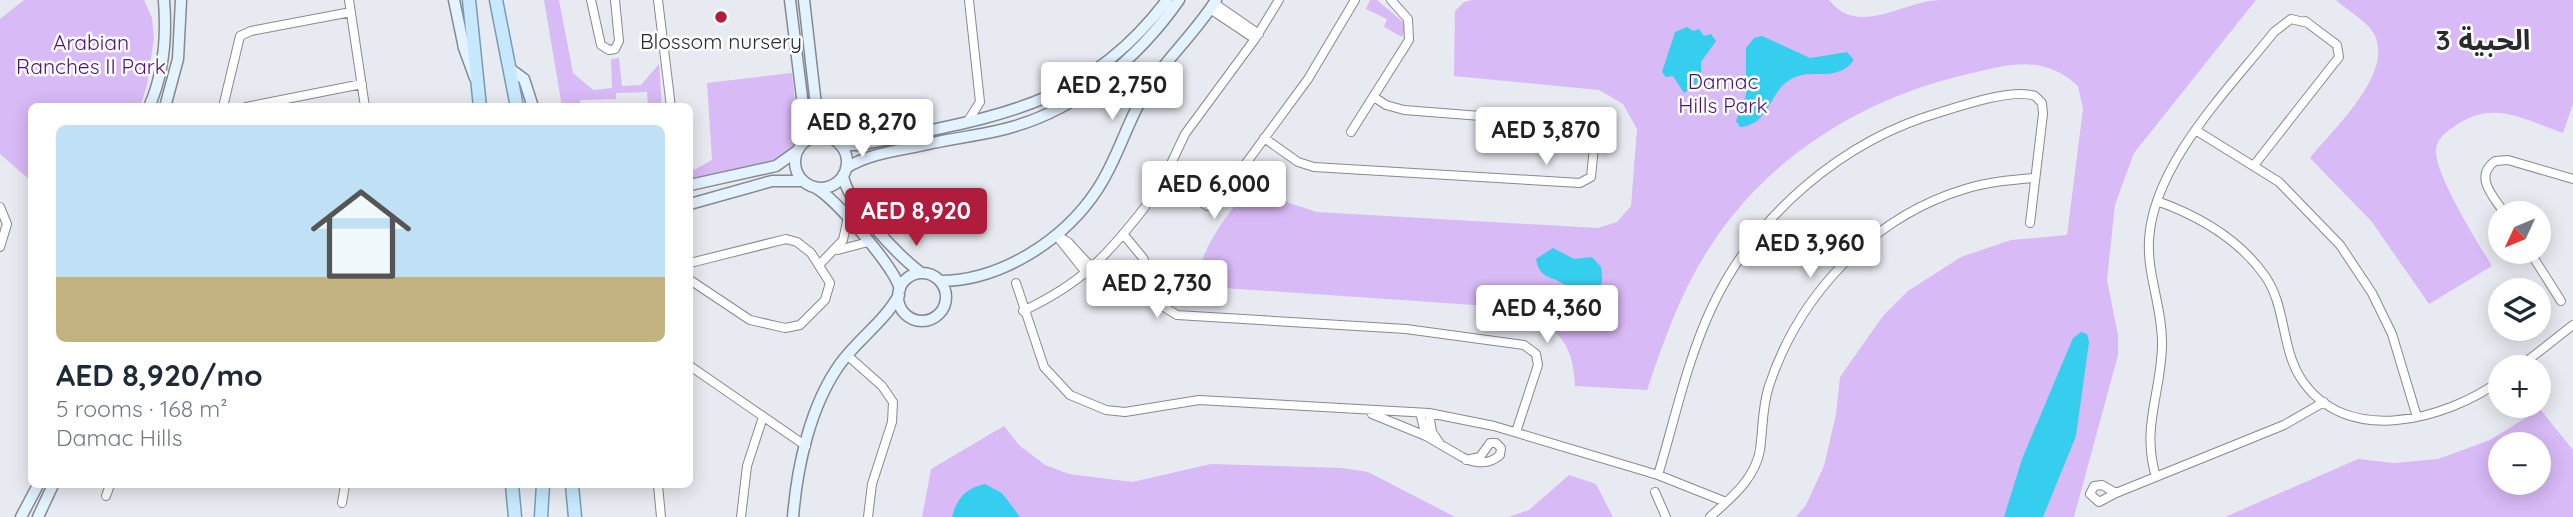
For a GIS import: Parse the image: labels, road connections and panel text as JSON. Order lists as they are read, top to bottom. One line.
{"districts":["الحبية 3"],"parks":["Arabian Ranches II Park","Damac Hills Park"],"places":["Blossom nursery"],"north":"bottom left","page":{"price":["AED 2,750","AED 8,270","AED 3,870","AED 6,000","AED 8,920","AED 3,960","AED 2,730","AED 4,360"],"list":[{"name":"AED 8,920/mo","note":"5 rooms · 168 m² · Damac Hills"}],"map_buttons":["+","−"]}}
